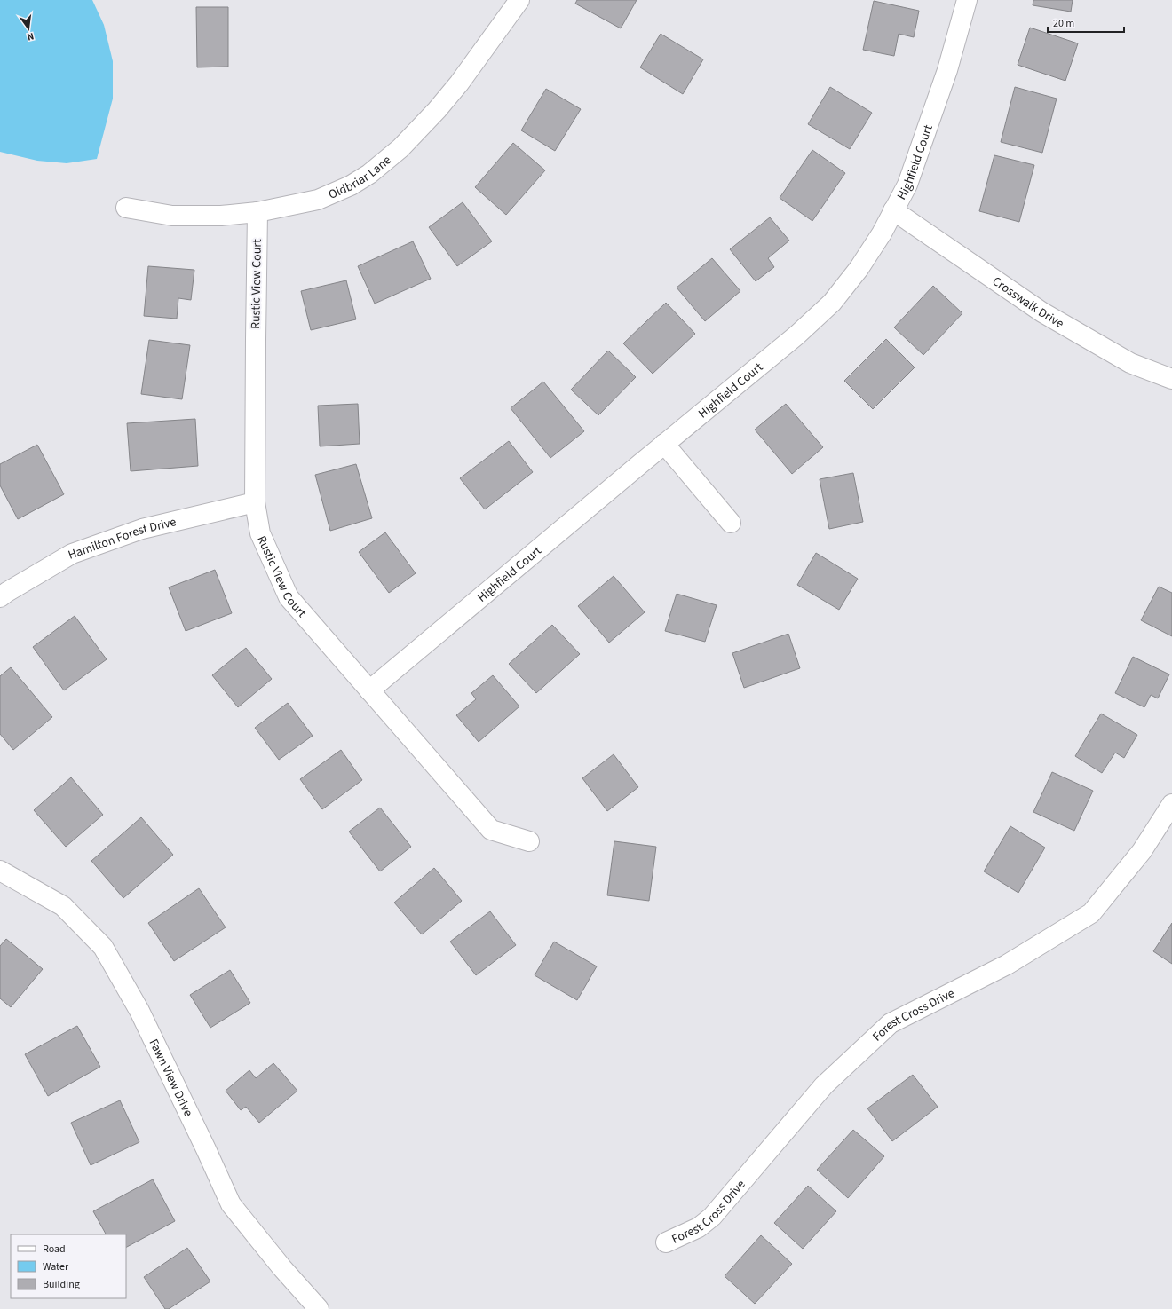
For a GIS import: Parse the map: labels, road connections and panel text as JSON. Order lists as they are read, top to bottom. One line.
{"streets":{"street":["Highfield Court","Oldbriar Lane","Rustic View Court","Crosswalk Drive","Hamilton Forest Drive","Forest Cross Drive","Fawn View Drive"]},"crossings":[["Highfield Court","Rustic View Court"],["Highfield Court","Crosswalk Drive"],["Oldbriar Lane","Rustic View Court"],["Rustic View Court","Hamilton Forest Drive"]],"legend":["Road","Water","Building"],"scale_bar":"20 m","north":"bottom"}
